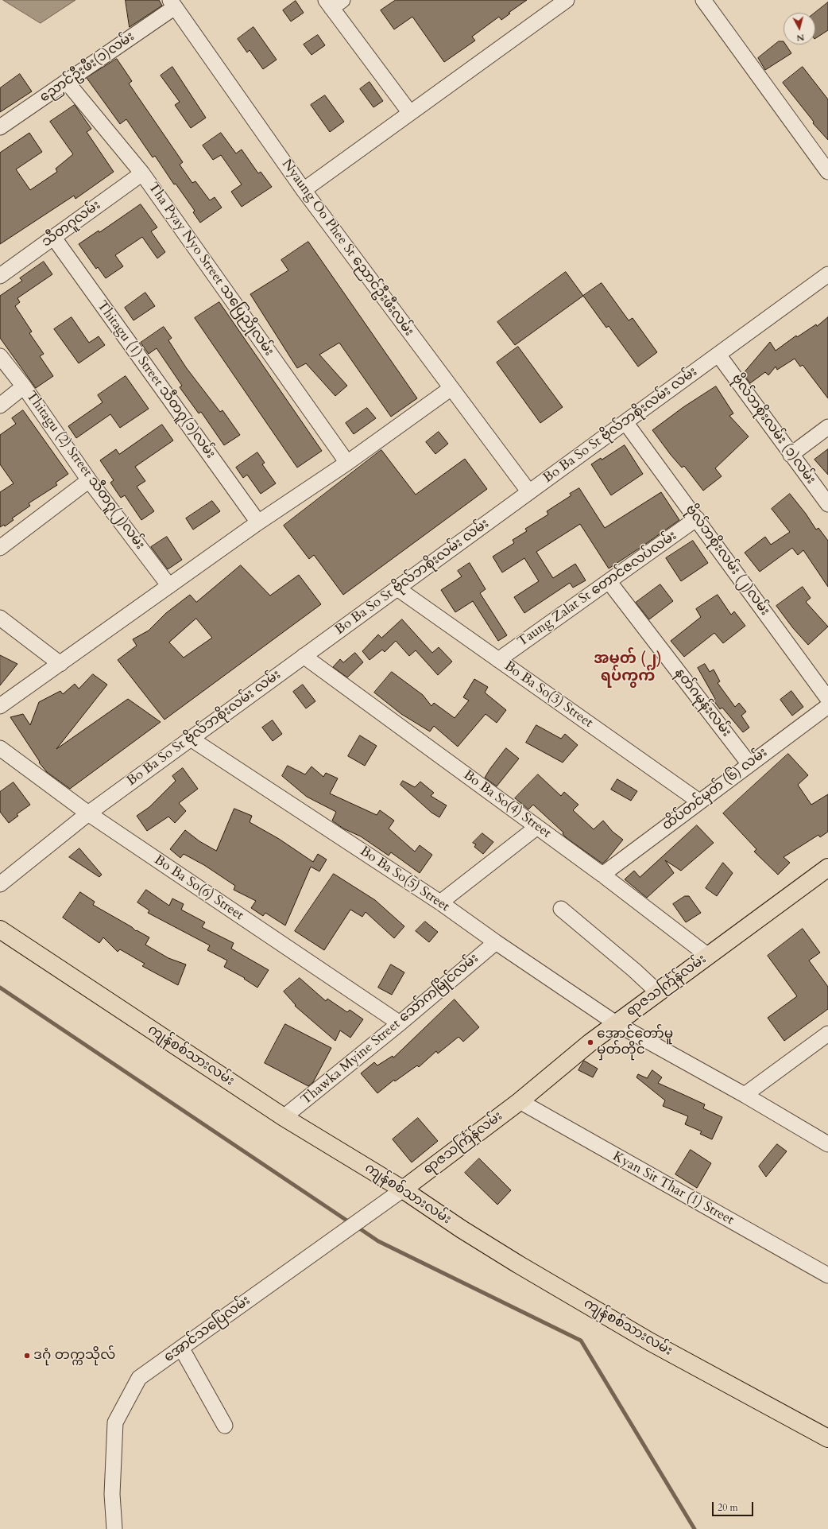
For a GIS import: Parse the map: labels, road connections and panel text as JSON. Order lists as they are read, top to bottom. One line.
{"streets":{"main road":["ရာဇသင်္ကြန်လမ်း","ကျန်စစ်သားလမ်း"],"street":["ညောင်ဦးဖီး(၁)လမ်း","သီတဂူလမ်း","Nyaung Oo Phee St ညောင်ဦးဖီးလမ်း","Tha Pyay Nyo Street သပြေညိုလမ်း","Thitagu (1) Street သီတဂူ(၁)လမ်း","Bo Ba So St ဗိုလ်ဘစိုးလမ်း လမ်း","ဗိုလ်ဘစိုးလမ်း (၁)လမ်း","Thitagu (2) Street သီတဂူ(၂)လမ်း","ဗိုလ်ဘစိုးလမ်း (၂)လမ်း","Taung Zalat St တောင်ဇလပ်လမ်း","Bo Ba So(3) Street","နတ်ဂမုန်းလမ်း","ထိပ်တင်မှတ် (၆) လမ်း","Bo Ba So(4) Street","Bo Ba So(5) Street","Bo Ba So(6) Street","Thawka Myine Street သော်ကမြိုင်လမ်း","Kyan Sit Thar (1) Street","အောင်သပြေလမ်း"]},"crossings":[["ညောင်ဦးဖီး(၁)လမ်း","Nyaung Oo Phee St ညောင်ဦးဖီးလမ်း"],["ညောင်ဦးဖီး(၁)လမ်း","Tha Pyay Nyo Street သပြေညိုလမ်း"],["သီတဂူလမ်း","Tha Pyay Nyo Street သပြေညိုလမ်း"],["သီတဂူလမ်း","Thitagu (1) Street သီတဂူ(၁)လမ်း"],["Nyaung Oo Phee St ညောင်ဦးဖီးလမ်း","Bo Ba So St ဗိုလ်ဘစိုးလမ်း လမ်း"],["Bo Ba So St ဗိုလ်ဘစိုးလမ်း လမ်း","ဗိုလ်ဘစိုးလမ်း (၁)လမ်း"],["Bo Ba So St ဗိုလ်ဘစိုးလမ်း လမ်း","ဗိုလ်ဘစိုးလမ်း (၂)လမ်း"],["Bo Ba So St ဗိုလ်ဘစိုးလမ်း လမ်း","Bo Ba So(3) Street"],["Bo Ba So St ဗိုလ်ဘစိုးလမ်း လမ်း","Bo Ba So(4) Street"],["Bo Ba So St ဗိုလ်ဘစိုးလမ်း လမ်း","Bo Ba So(5) Street"],["Bo Ba So St ဗိုလ်ဘစိုးလမ်း လမ်း","Bo Ba So(6) Street"],["ဗိုလ်ဘစိုးလမ်း (၂)လမ်း","Taung Zalat St တောင်ဇလပ်လမ်း"],["Taung Zalat St တောင်ဇလပ်လမ်း","Bo Ba So(3) Street"],["Taung Zalat St တောင်ဇလပ်လမ်း","နတ်ဂမုန်းလမ်း"],["Bo Ba So(3) Street","ထိပ်တင်မှတ် (၆) လမ်း"],["နတ်ဂမုန်းလမ်း","ထိပ်တင်မှတ် (၆) လမ်း"],["ထိပ်တင်မှတ် (၆) လမ်း","Bo Ba So(4) Street"],["Bo Ba So(4) Street","ရာဇသင်္ကြန်လမ်း"],["Bo Ba So(5) Street","ရာဇသင်္ကြန်လမ်း"],["Bo Ba So(5) Street","Thawka Myine Street သော်ကမြိုင်လမ်း"],["Bo Ba So(6) Street","Thawka Myine Street သော်ကမြိုင်လမ်း"],["ရာဇသင်္ကြန်လမ်း","ကျန်စစ်သားလမ်း"],["ရာဇသင်္ကြန်လမ်း","Kyan Sit Thar (1) Street"],["ရာဇသင်္ကြန်လမ်း","အောင်သပြေလမ်း"],["Thawka Myine Street သော်ကမြိုင်လမ်း","ကျန်စစ်သားလမ်း"],["ကျန်စစ်သားလမ်း","အောင်သပြေလမ်း"]],"districts":["အမှတ် (၂) ရပ်ကွက်"],"places":["အောင်တော်မူ မှတ်တိုင်","ဒဂုံ တက္ကသိုလ်"],"scale_bar":"20 m","north":"bottom"}
